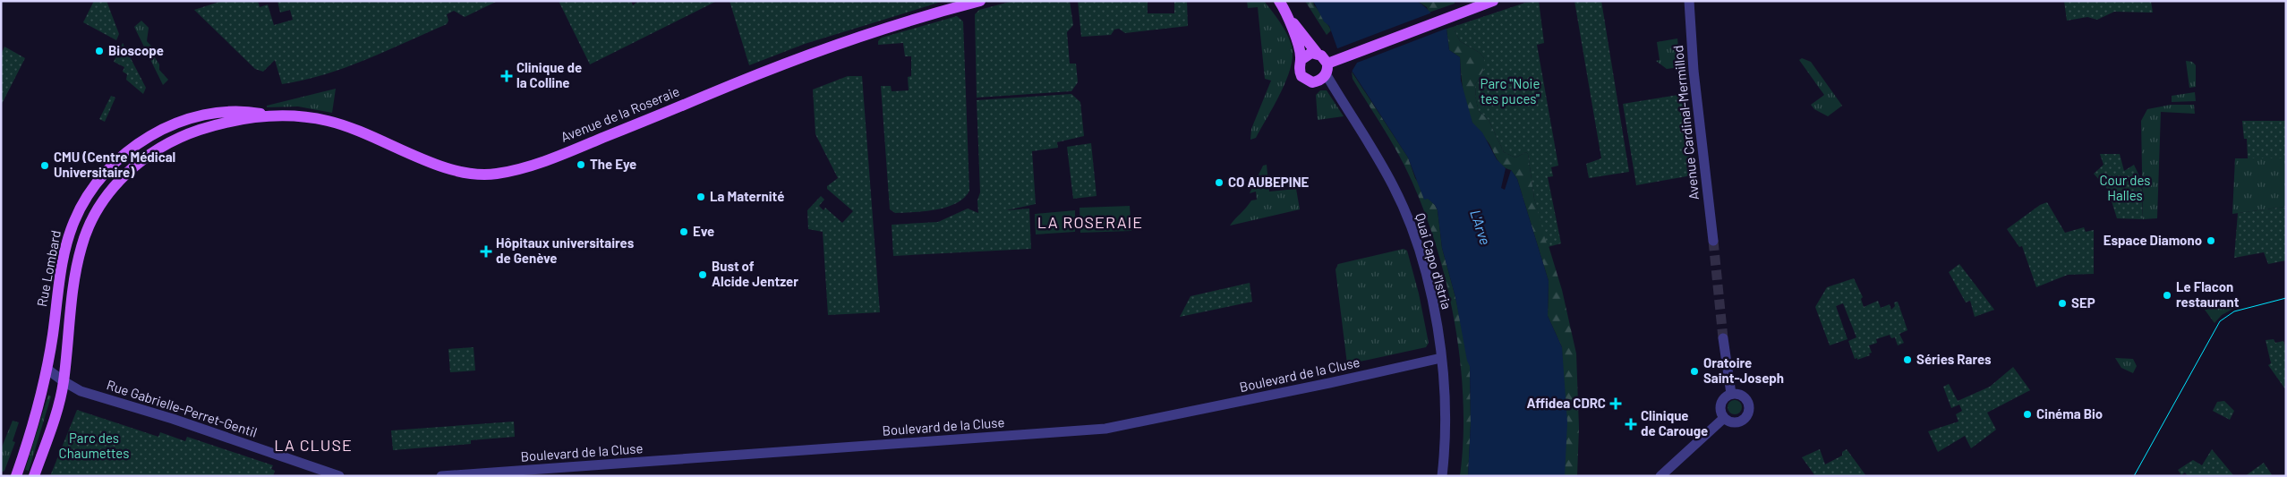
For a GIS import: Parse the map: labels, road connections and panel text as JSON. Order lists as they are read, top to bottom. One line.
{"streets":{"main road":["Avenue de la Roseraie","Rue Lombard"],"street":["Avenue Cardinal-Mermillod","Quai Capo d'Istria","Boulevard de la Cluse","Rue Gabrielle-Perret-Gentil"]},"crossings":[["Avenue de la Roseraie","Rue Lombard"],["Quai Capo d'Istria","Boulevard de la Cluse"],["Rue Lombard","Rue Gabrielle-Perret-Gentil"]],"districts":["LA ROSERAIE","LA CLUSE"],"water":["L'Arve"],"parks":["Parc \"Noie tes puces\"","Cour des Halles","Parc des Chaumettes"],"places":{"other":["Bioscope","The Eye","CMU (Centre Médical Universitaire)","CO AUBEPINE","La Maternité","Eve","Espace Diamono","Bust of Alcide Jentzer","Le Flacon restaurant","SEP","Séries Rares","Oratoire Saint-Joseph","Cinéma Bio"],"health":["Clinique de la Colline","Hôpitaux universitaires de Genève","Affidea CDRC","Clinique de Carouge"]}}
